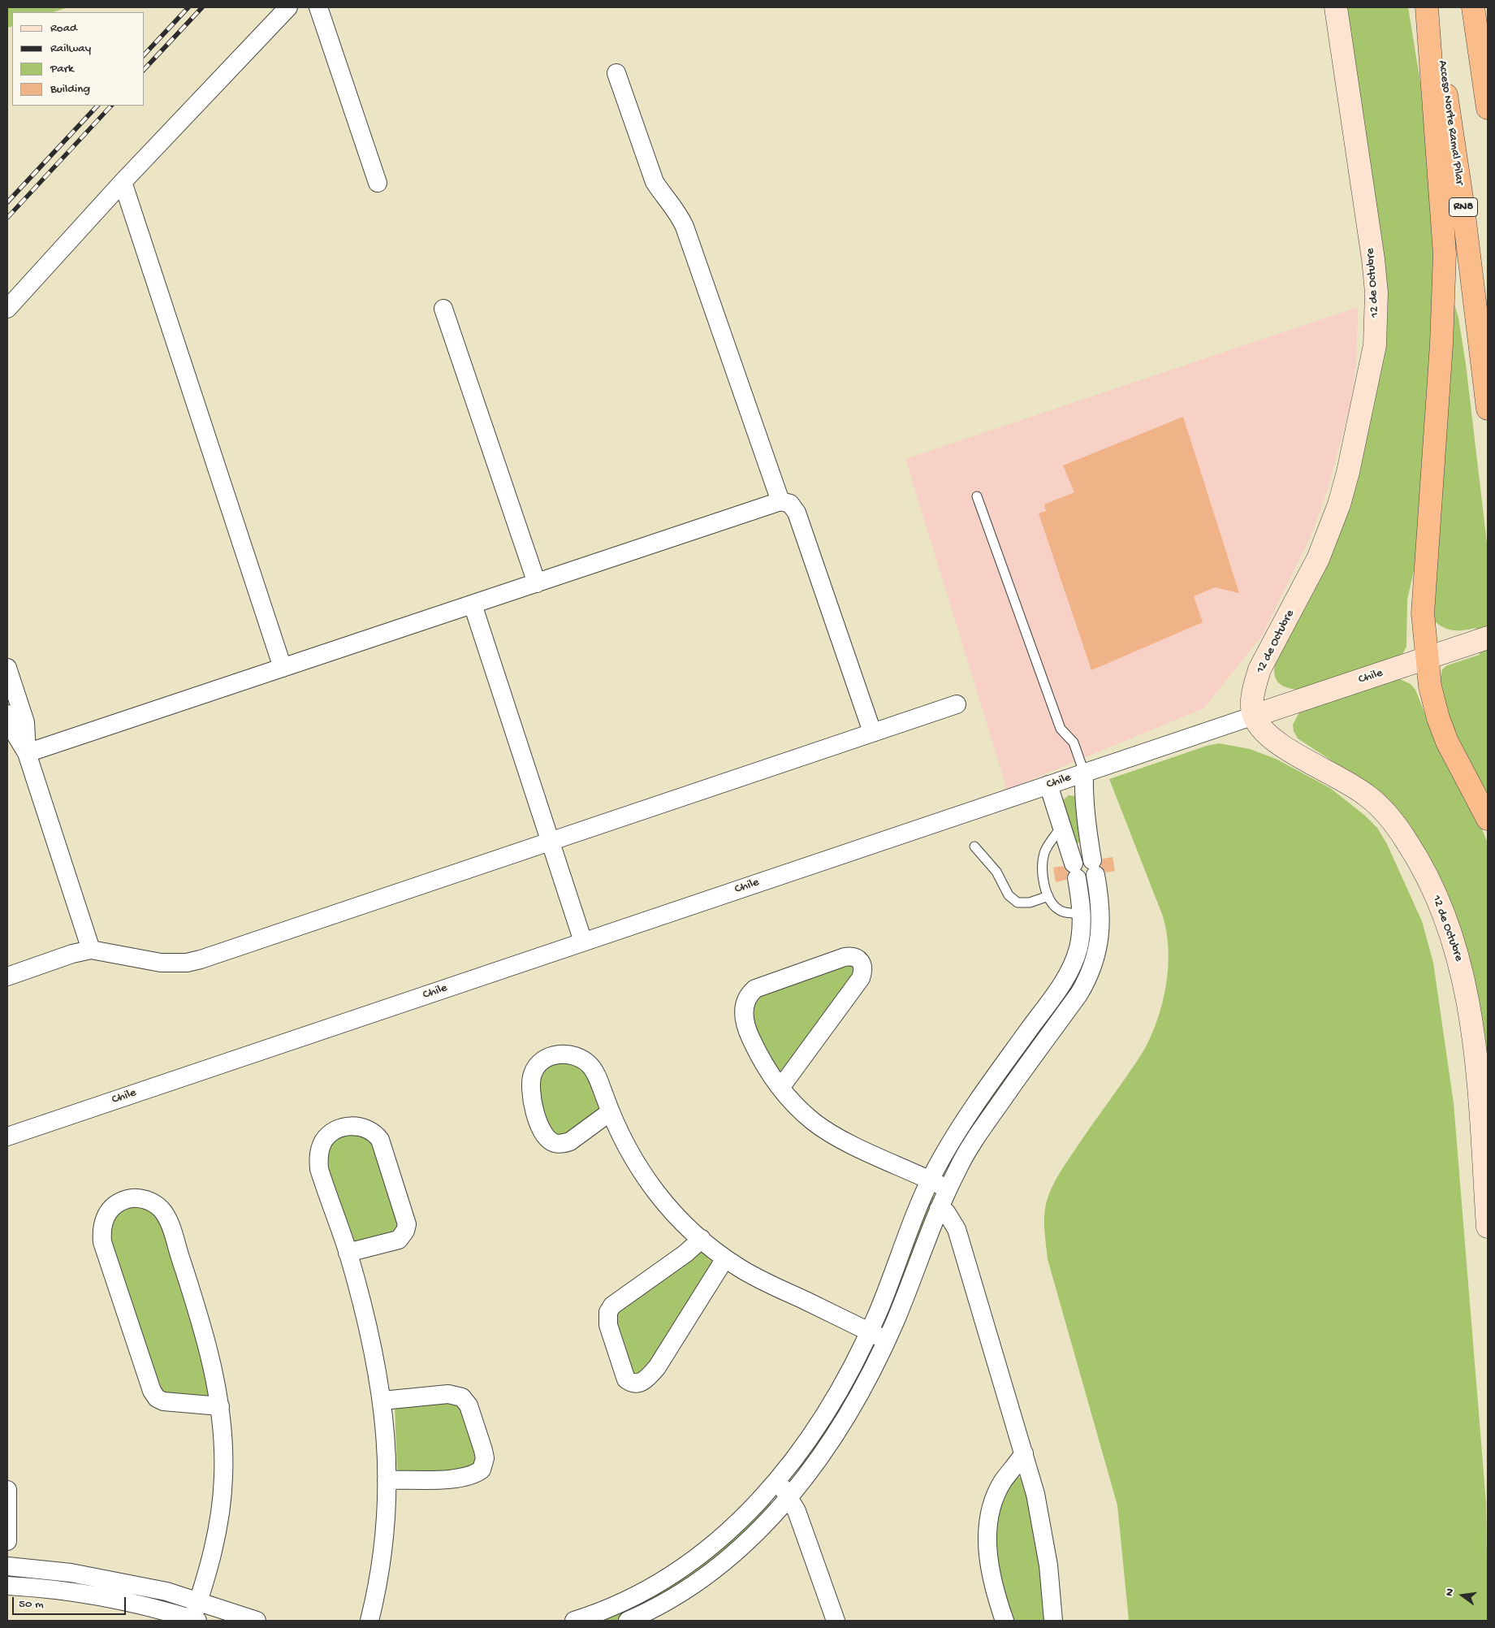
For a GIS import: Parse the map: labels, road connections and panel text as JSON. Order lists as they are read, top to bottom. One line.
{"streets":{"highway":["Acceso Norte Ramal Pilar","RN8"],"street":["12 de Octubre","Chile"]},"crossings":[["12 de Octubre","Chile"]],"legend":["Road","Railway","Park","Building"],"scale_bar":"50 m","north":"left"}
